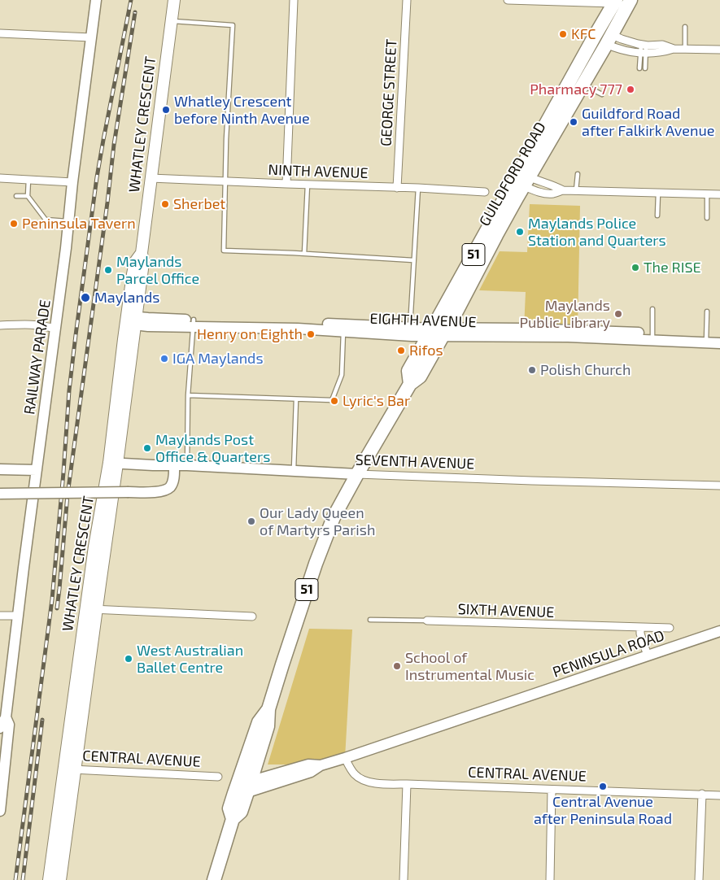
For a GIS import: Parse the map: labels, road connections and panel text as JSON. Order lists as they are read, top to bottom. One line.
{"streets":{"highway":["GUILDFORD ROAD","51"],"main road":["WHATLEY CRESCENT"],"street":["GEORGE STREET","NINTH AVENUE","EIGHTH AVENUE","RAILWAY PARADE","SEVENTH AVENUE","SIXTH AVENUE","PENINSULA ROAD","CENTRAL AVENUE"]},"crossings":[["GEORGE STREET","NINTH AVENUE"],["WHATLEY CRESCENT","NINTH AVENUE"],["WHATLEY CRESCENT","EIGHTH AVENUE"],["WHATLEY CRESCENT","SEVENTH AVENUE"],["WHATLEY CRESCENT","CENTRAL AVENUE"],["GUILDFORD ROAD","EIGHTH AVENUE"],["GUILDFORD ROAD","SEVENTH AVENUE"],["GUILDFORD ROAD","PENINSULA ROAD"],["PENINSULA ROAD","CENTRAL AVENUE"]],"places":["KFC","Pharmacy 777","Whatley Crescent before Ninth Avenue","Guildford Road after Falkirk Avenue","Sherbet","Peninsula Tavern","Maylands Police Station and Quarters","The RISE","Maylands Parcel Office","Maylands","Maylands Public Library","Henry on Eighth","Rifos","IGA Maylands","Polish Church","Lyric's Bar","Maylands Post Office & Quarters","Our Lady Queen of Martyrs Parish","West Australian Ballet Centre","School of Instrumental Music","Central Avenue after Peninsula Road"]}
